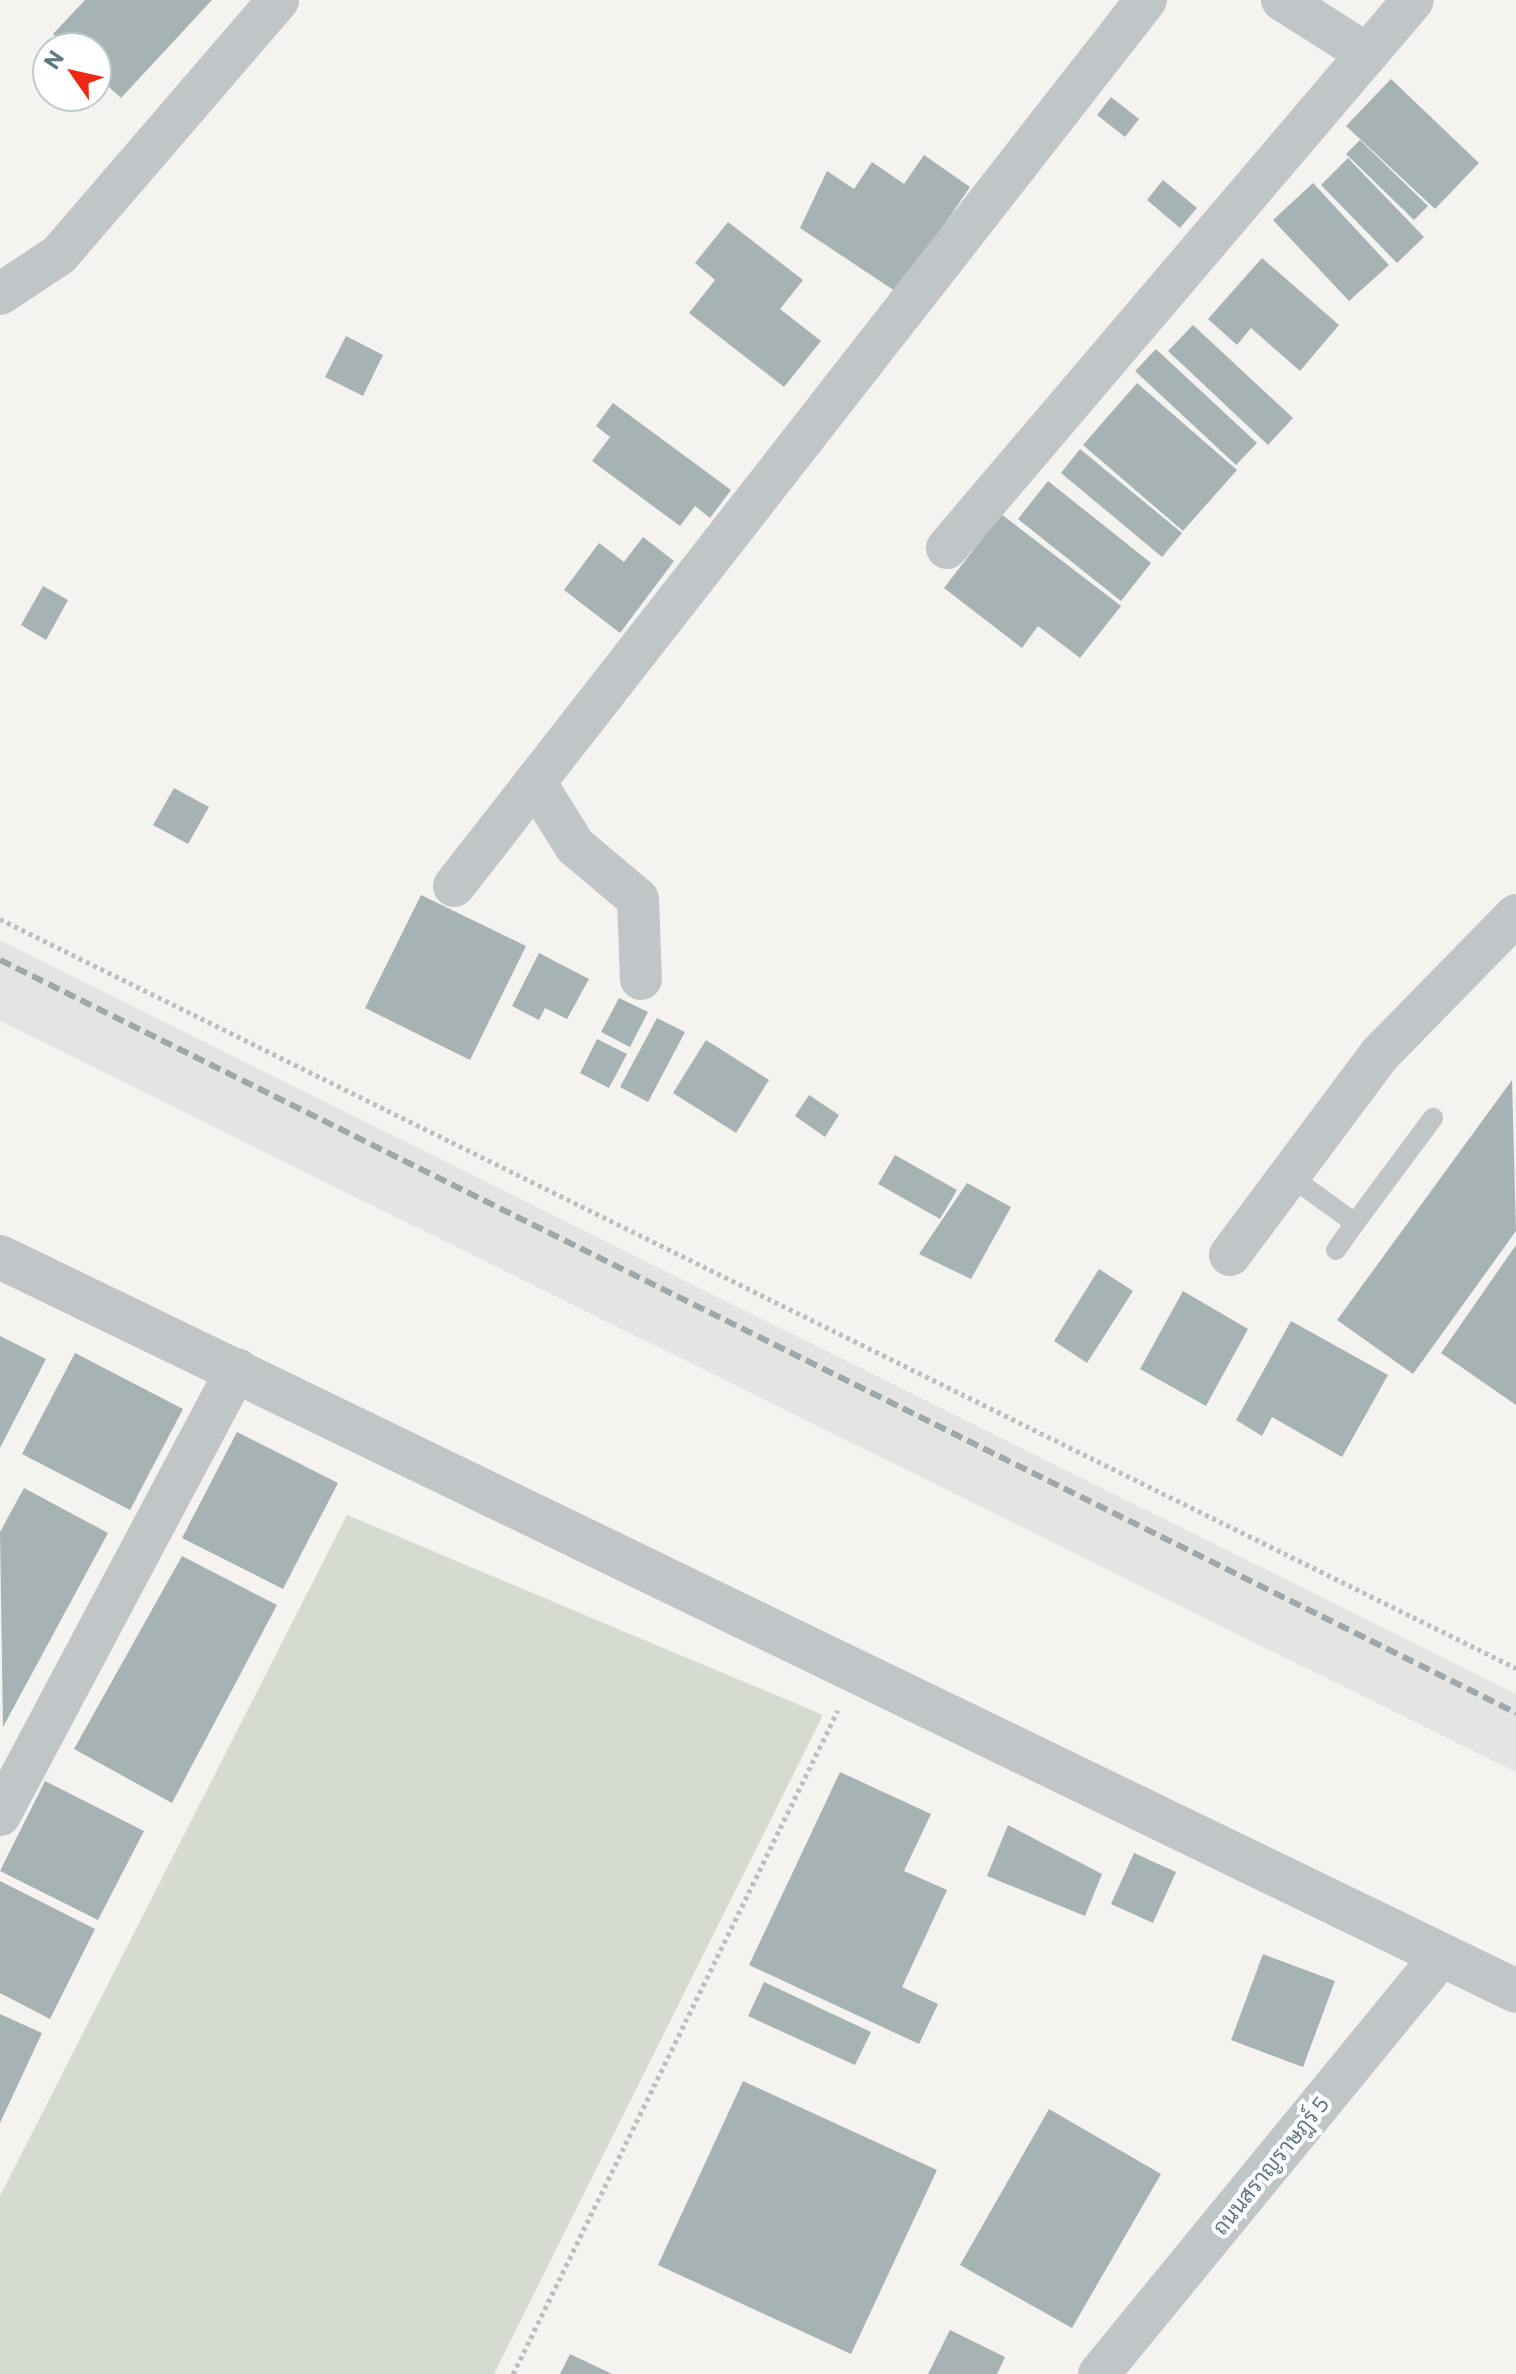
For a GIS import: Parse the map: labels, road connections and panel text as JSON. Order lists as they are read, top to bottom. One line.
{"streets":{"street":["ถนนสราญราษฎร์ 5"]},"north":"top left"}
